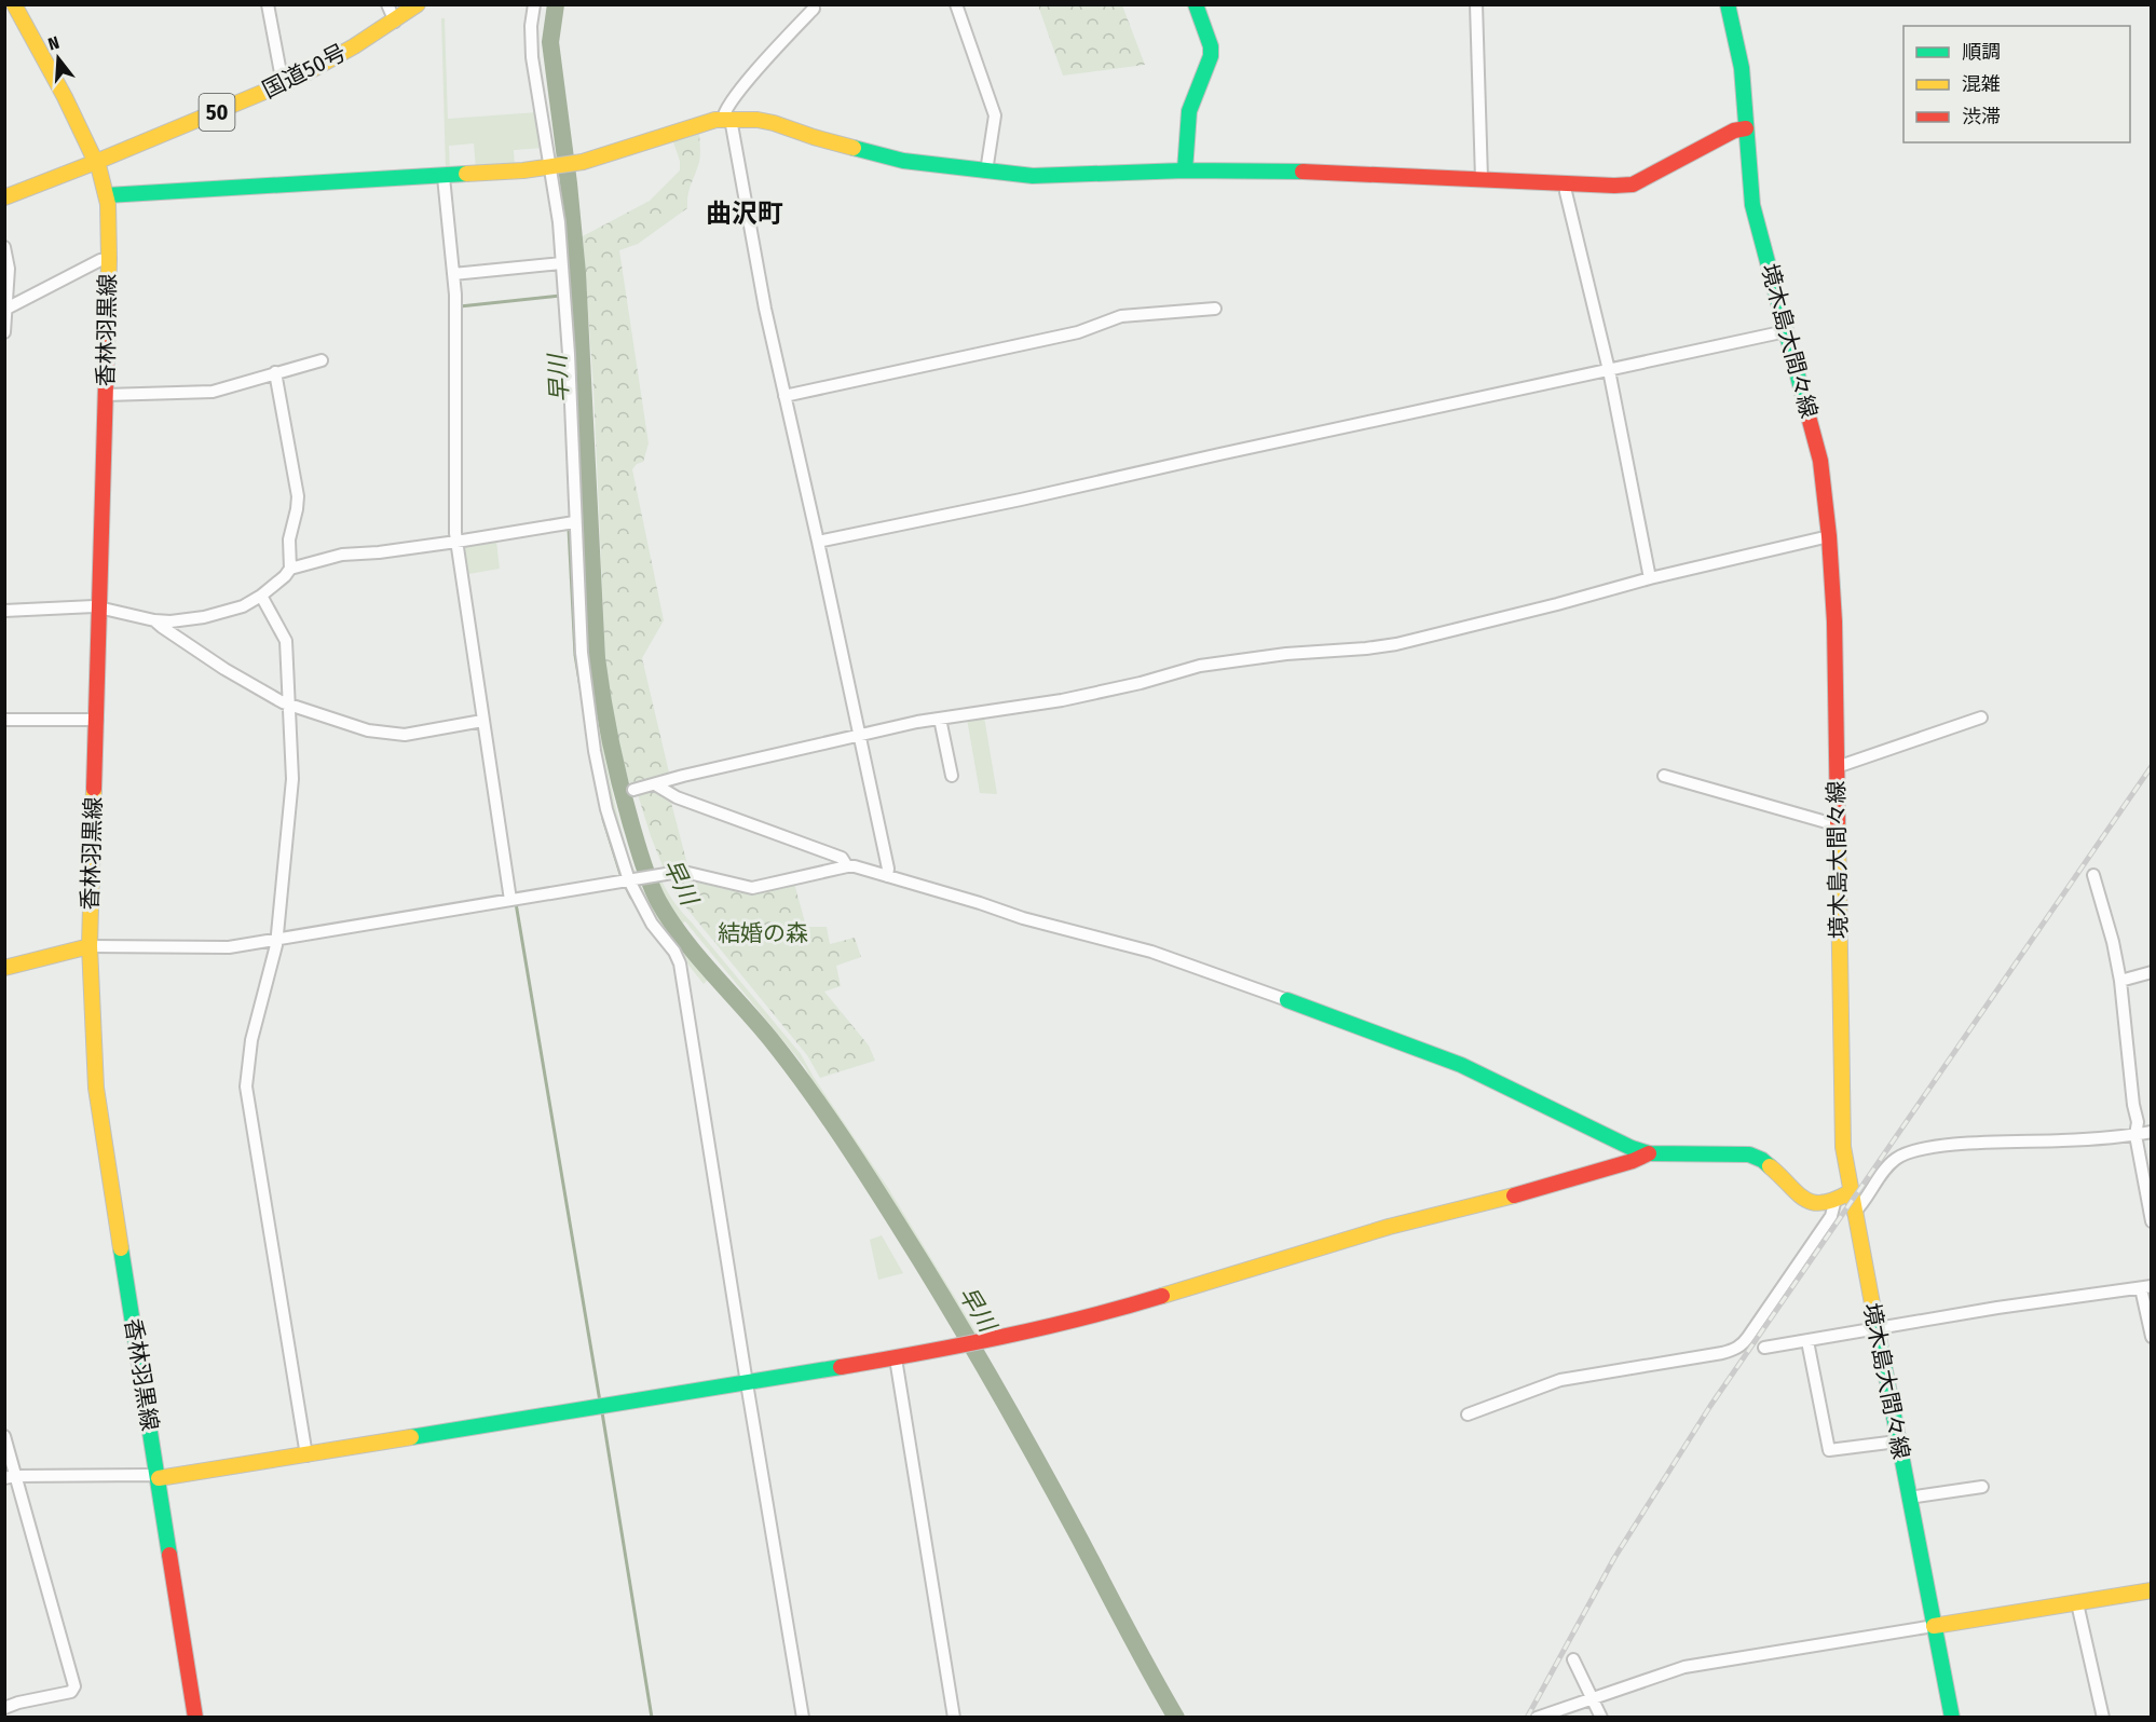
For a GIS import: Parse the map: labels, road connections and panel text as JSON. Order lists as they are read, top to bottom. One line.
{"streets":{"main road":["国道50号","50","香林羽黒線","境木島大間々線"]},"crossings":[["国道50号","香林羽黒線"]],"districts":["曲沢町"],"water":["早川"],"parks":["結婚の森"],"legend":["順調","混雑","渋滞"],"north":"top"}
